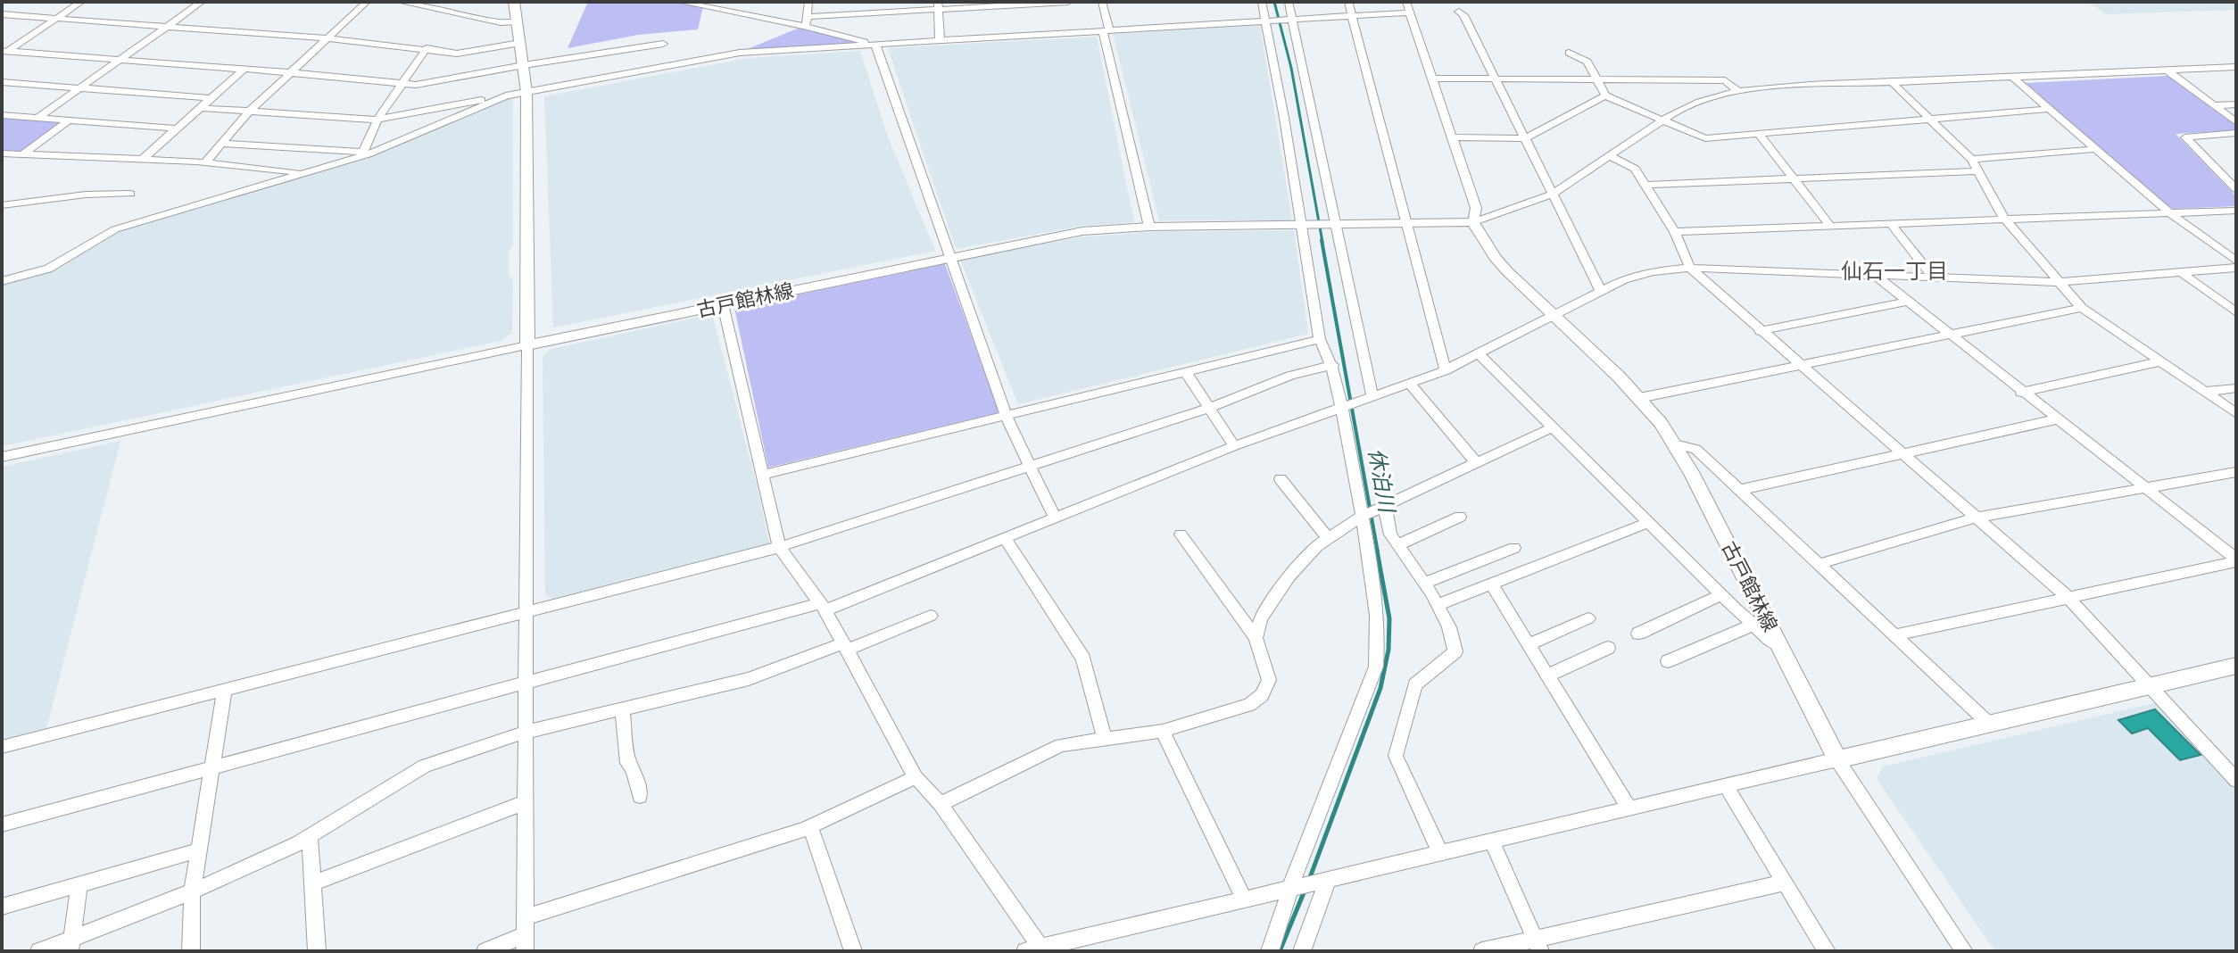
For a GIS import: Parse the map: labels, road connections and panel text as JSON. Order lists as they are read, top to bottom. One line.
{"streets":{"main road":["古戸館林線"]},"districts":["仙石一丁目"],"water":["休泊川"]}
